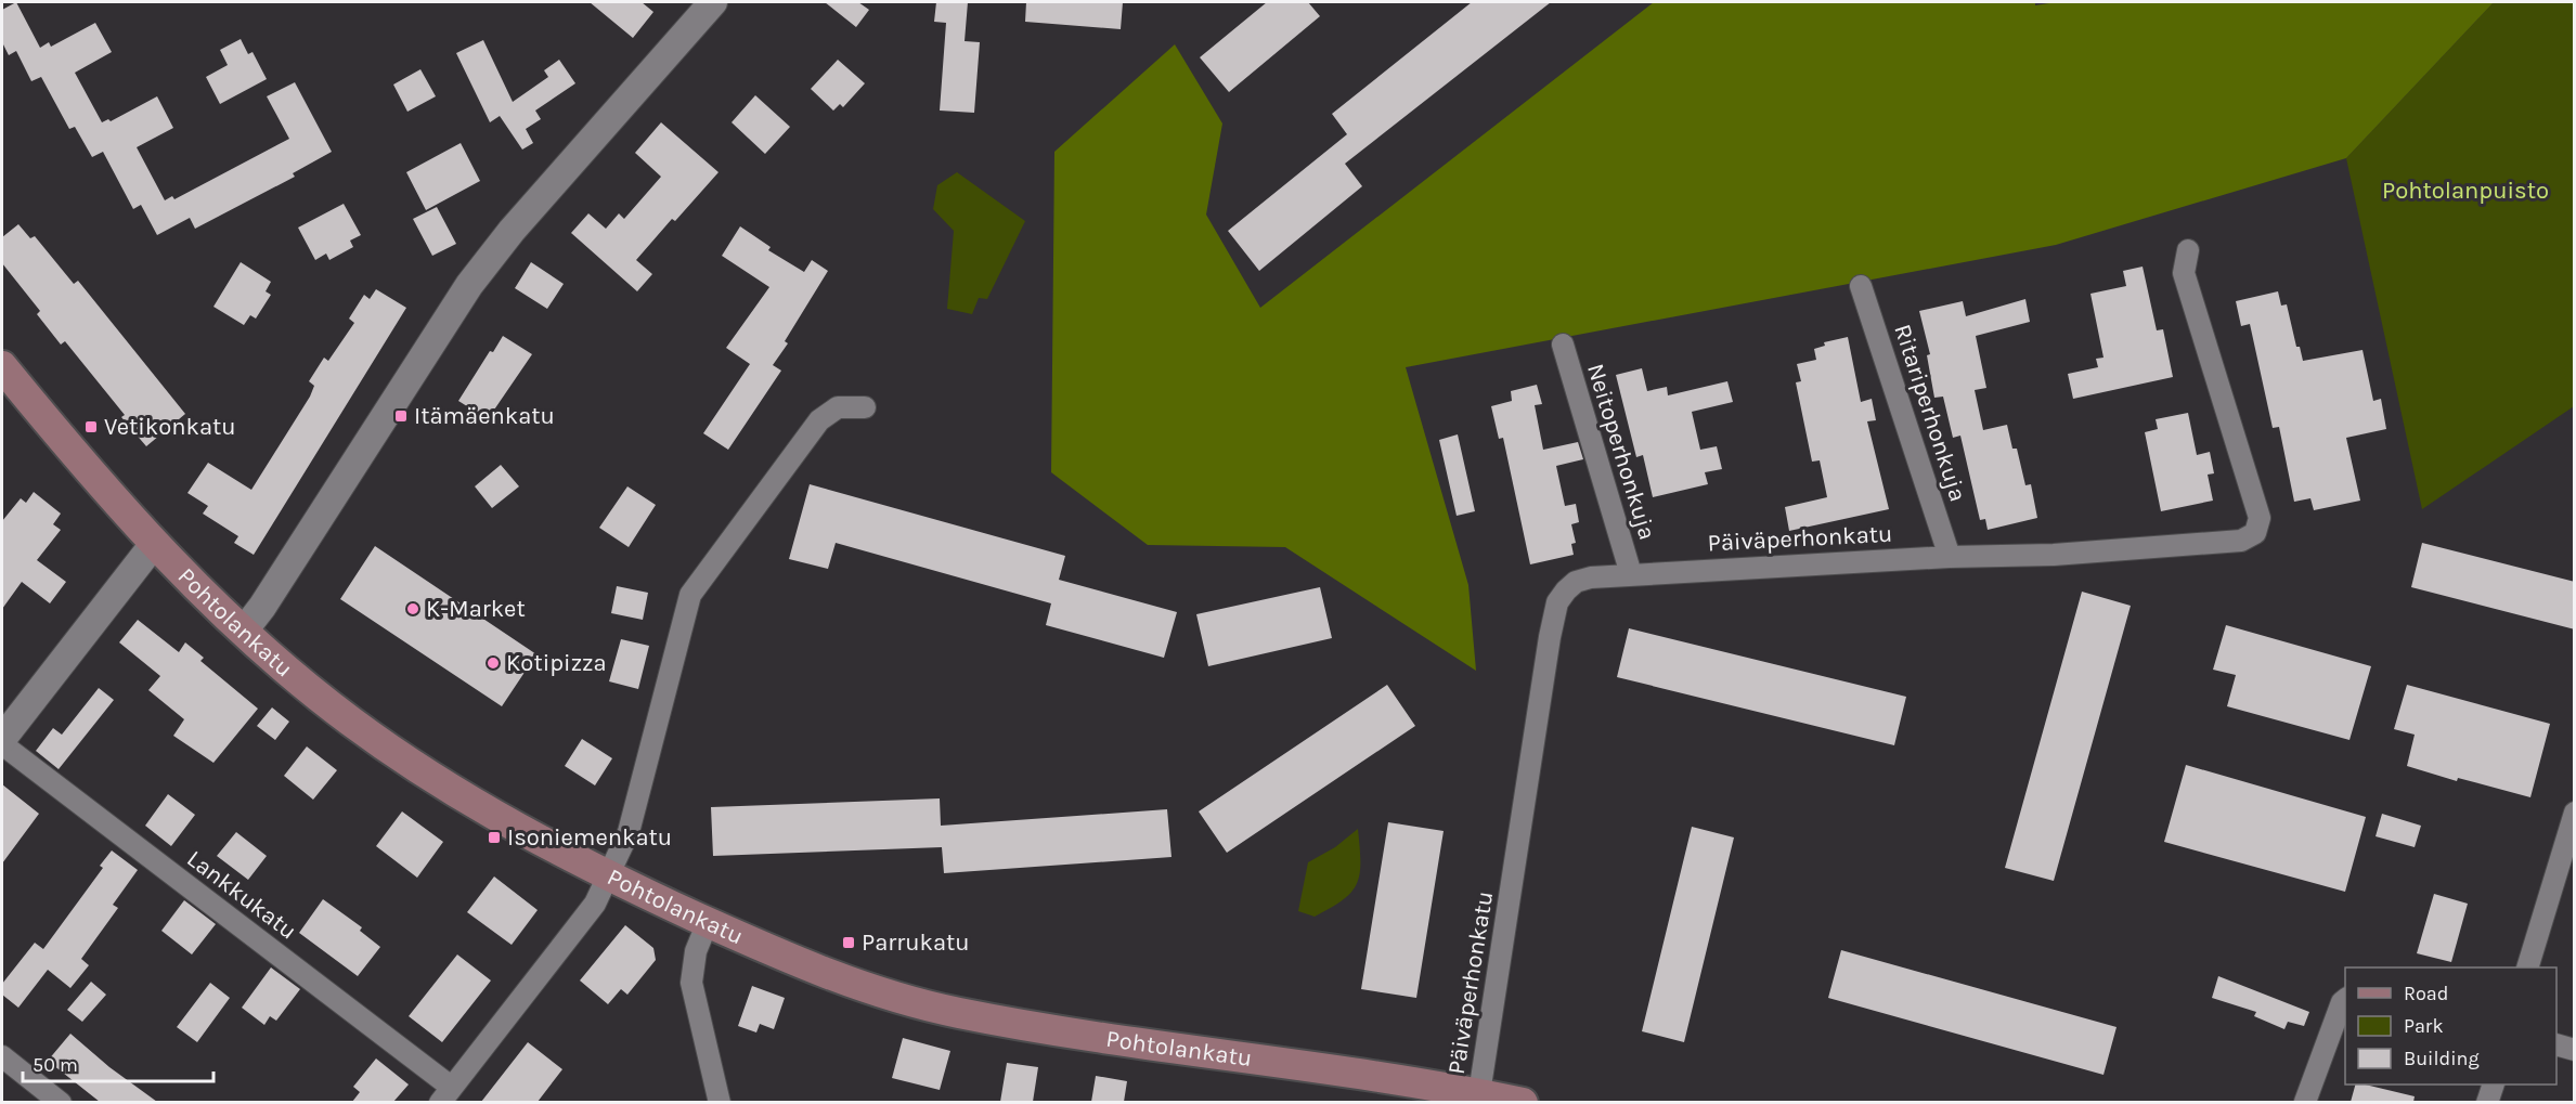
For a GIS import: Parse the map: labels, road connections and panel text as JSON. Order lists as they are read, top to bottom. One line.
{"streets":{"main road":["Pohtolankatu"],"street":["Ritariperhonkuja","Neitoperhonkuja","Päiväperhonkatu","Lankkukatu"]},"crossings":[["Ritariperhonkuja","Päiväperhonkatu"],["Neitoperhonkuja","Päiväperhonkatu"],["Päiväperhonkatu","Pohtolankatu"]],"parks":["Pohtolanpuisto"],"places":{"transit":["Itämäenkatu","Vetikonkatu","Isoniemenkatu","Parrukatu"],"other":["K-Market","Kotipizza"]},"legend":["Road","Park","Building"],"scale_bar":"50 m"}
